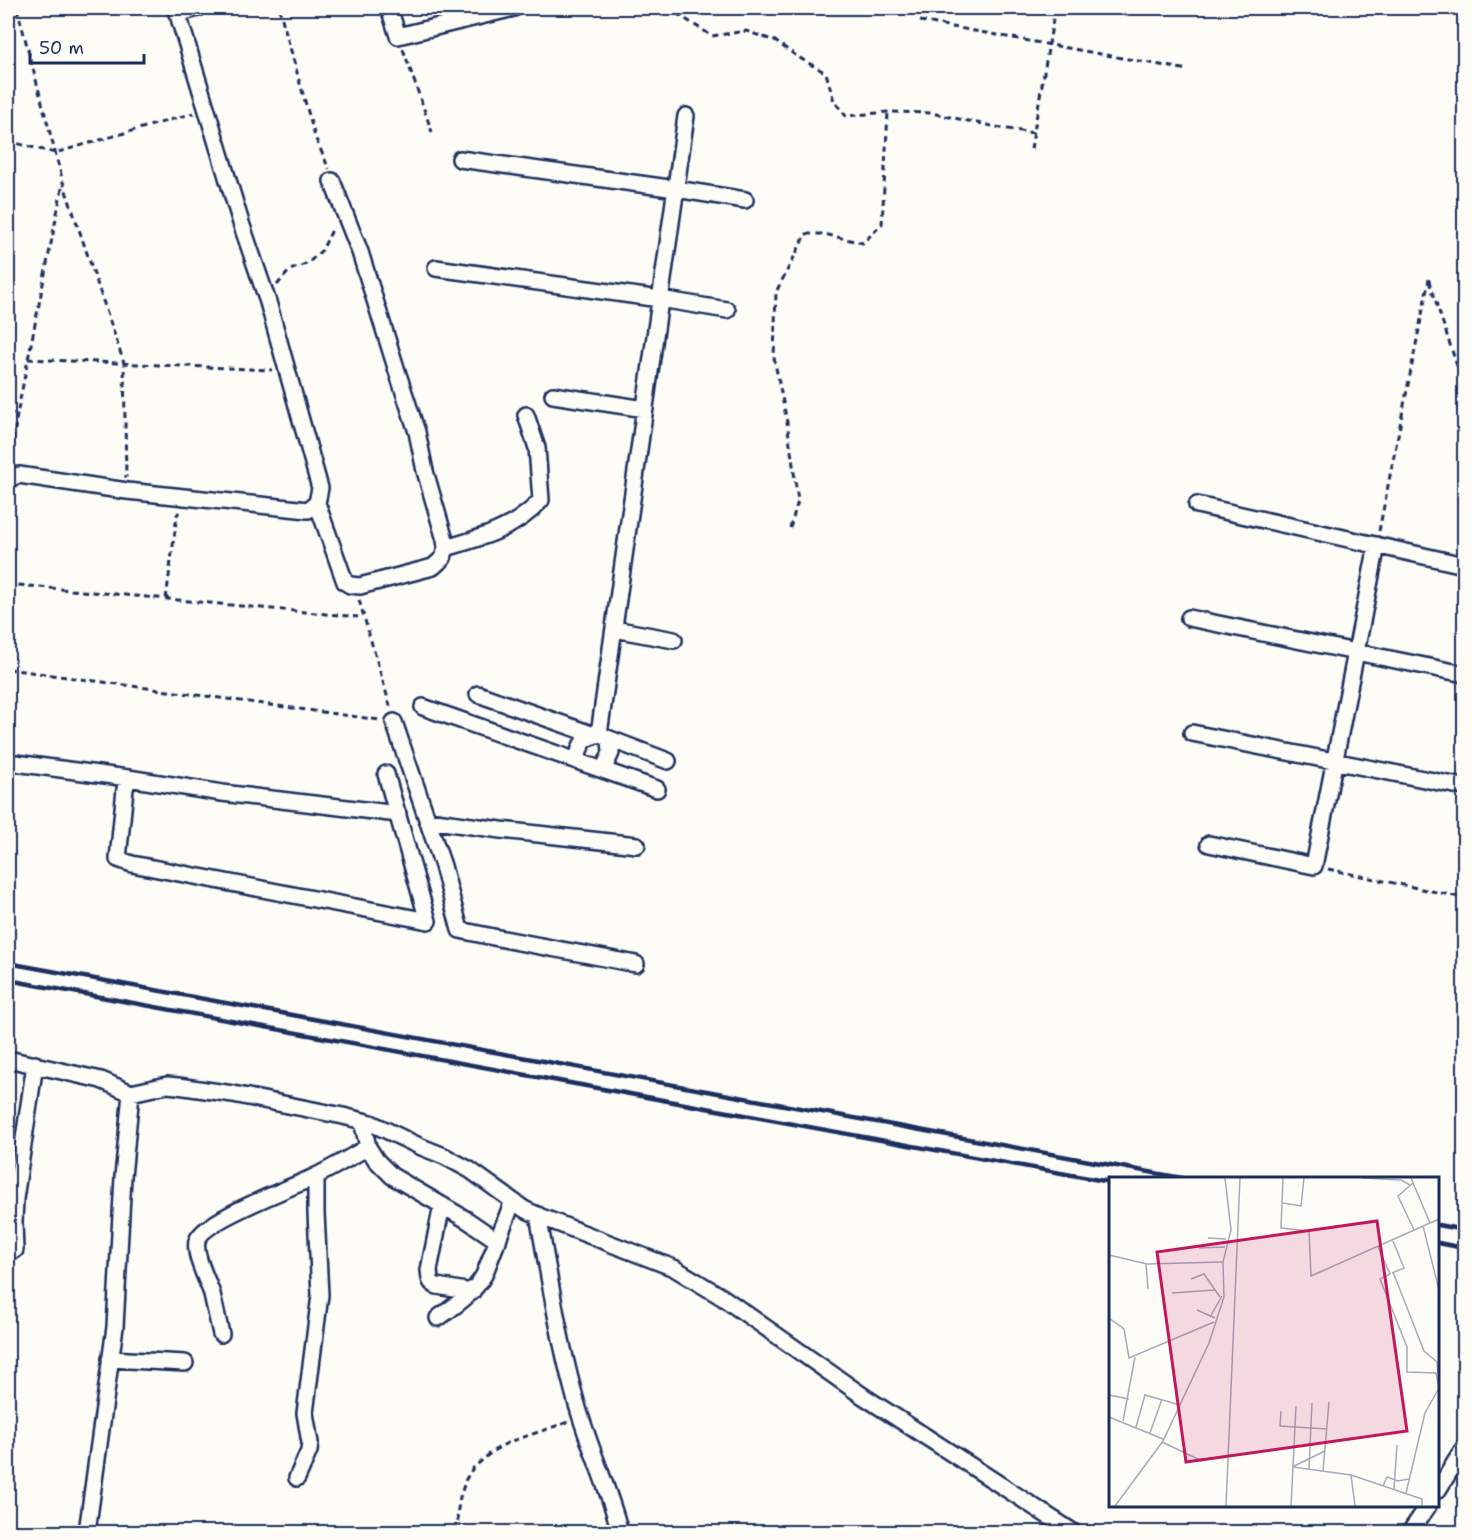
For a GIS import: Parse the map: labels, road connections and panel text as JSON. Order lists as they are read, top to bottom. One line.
{"scale_bar":"50 m"}
